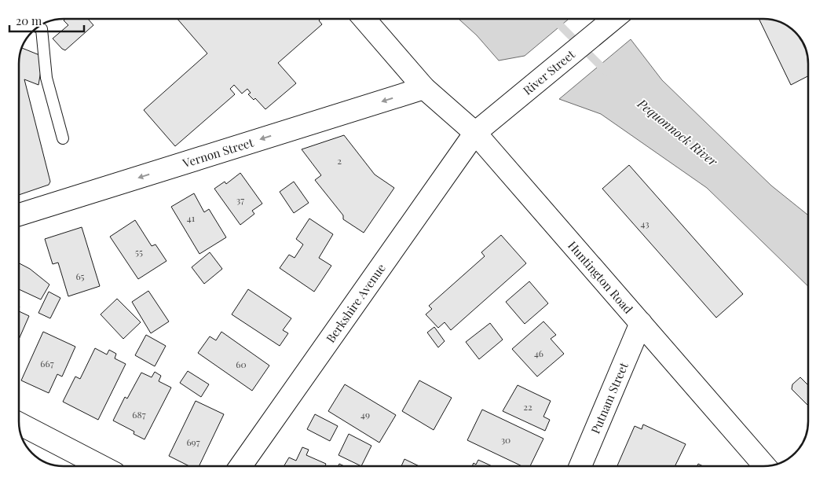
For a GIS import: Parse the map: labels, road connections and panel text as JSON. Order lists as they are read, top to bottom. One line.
{"streets":{"street":["River Street","Vernon Street","Huntington Road","Berkshire Avenue","Putnam Street"]},"crossings":[["River Street","Huntington Road"],["River Street","Berkshire Avenue"],["Vernon Street","Huntington Road"],["Huntington Road","Berkshire Avenue"],["Huntington Road","Putnam Street"]],"one_way":["Vernon Street"],"water":["Pequonnock River"],"house_numbers":["2","37","41","43","55","65","46","667","60","22","687","49","30","697"],"scale_bar":"20 m"}
